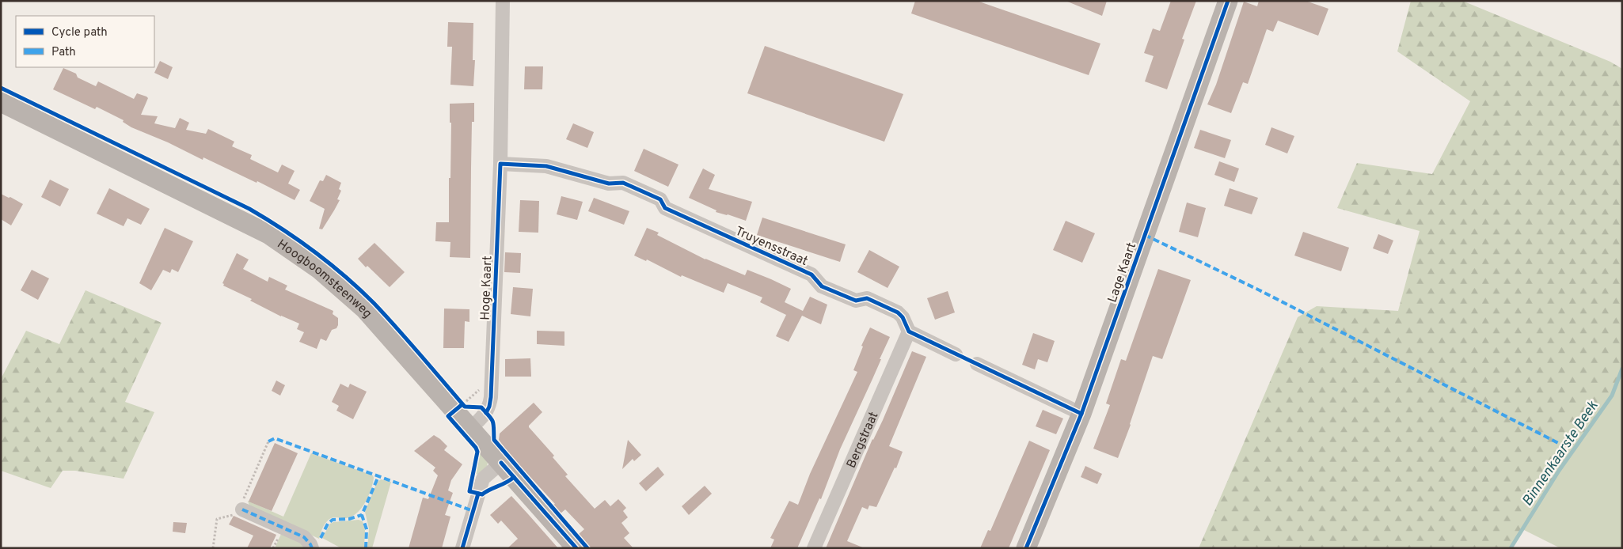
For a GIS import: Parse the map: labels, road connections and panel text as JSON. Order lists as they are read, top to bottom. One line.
{"streets":{"street":["Truyensstraat","Lage Kaart","Hoogboomsteenweg","Hoge Kaart","Bergstraat"]},"crossings":[["Truyensstraat","Hoge Kaart"],["Truyensstraat","Bergstraat"],["Hoogboomsteenweg","Hoge Kaart"]],"water":["Binnenkaarste Beek"],"legend":["Cycle path","Path"]}
